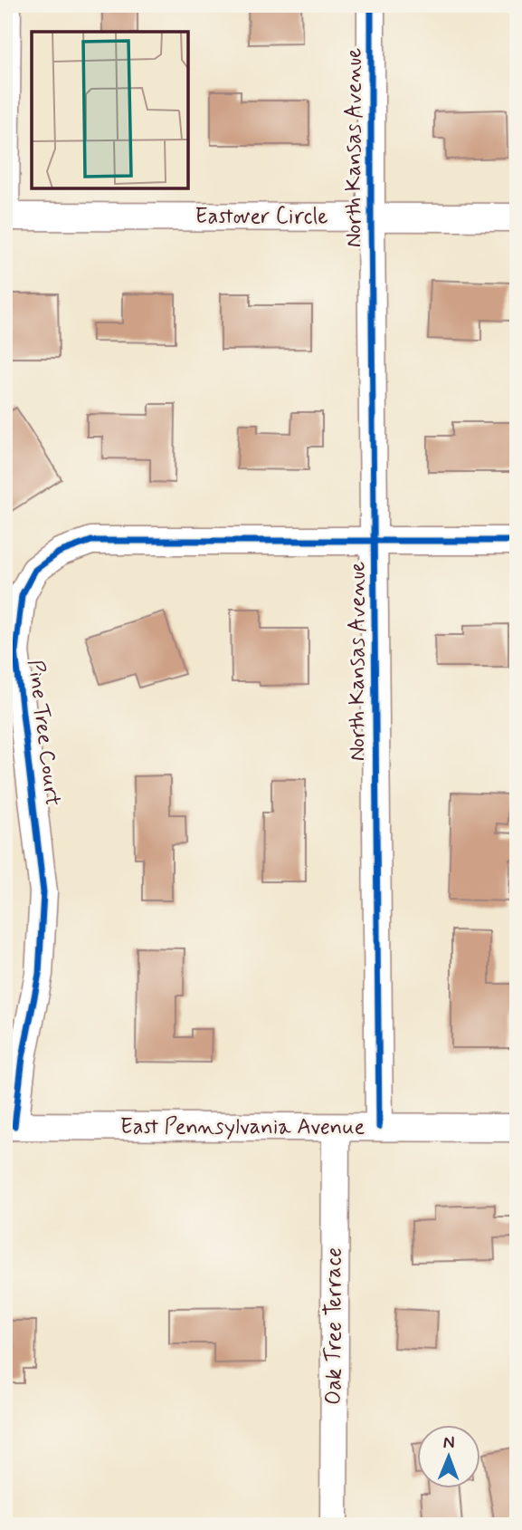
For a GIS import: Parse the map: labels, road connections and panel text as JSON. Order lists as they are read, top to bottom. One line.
{"streets":{"street":["North Kansas Avenue","Eastover Circle","Pine Tree Court","East Pennsylvania Avenue","Oak Tree Terrace"]},"crossings":[["North Kansas Avenue","Eastover Circle"],["North Kansas Avenue","Pine Tree Court"],["North Kansas Avenue","East Pennsylvania Avenue"],["Pine Tree Court","East Pennsylvania Avenue"],["East Pennsylvania Avenue","Oak Tree Terrace"]],"north":"top"}
